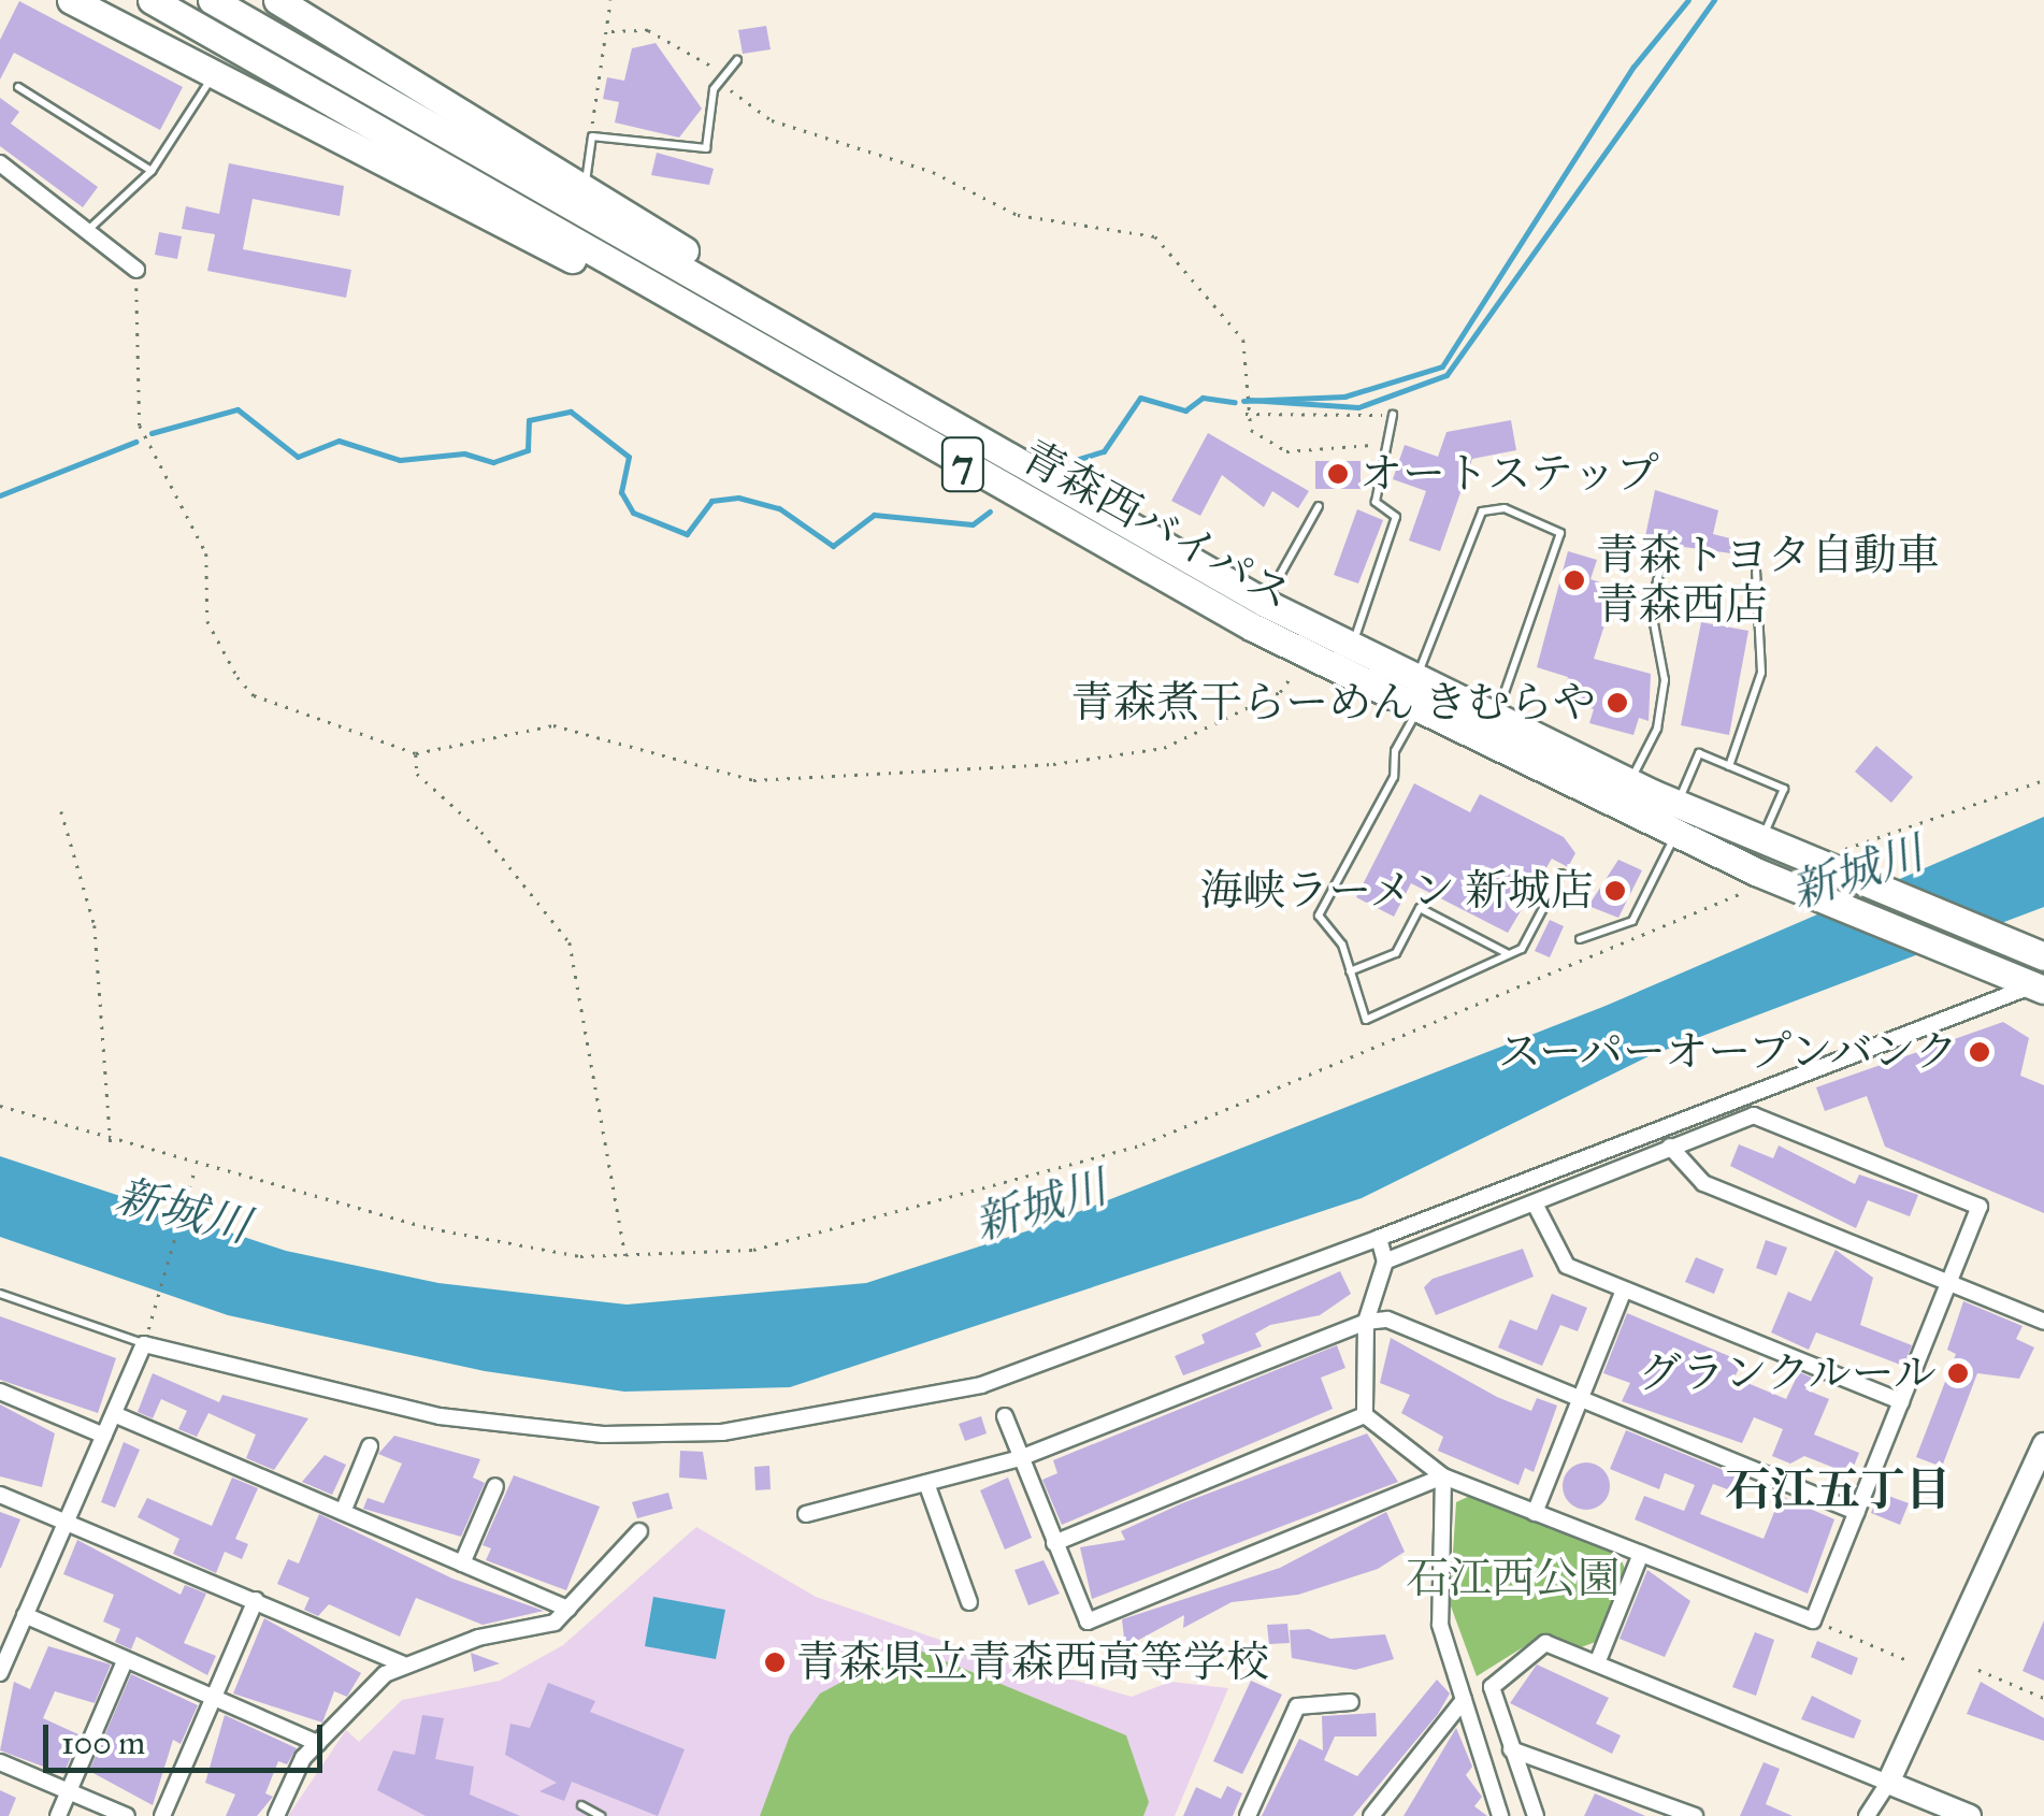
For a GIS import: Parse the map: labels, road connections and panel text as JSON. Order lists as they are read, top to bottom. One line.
{"streets":{"highway":["7","青森西バイパス"]},"districts":["石江五丁目"],"water":["新城川"],"parks":["石江西公園"],"places":["オートステップ","青森トヨタ自動車 青森西店","青森煮干らーめん きむらや","海峡ラーメン 新城店","スーパーオープンバンク","グランクルール","青森県立青森西高等学校"],"scale_bar":"100 m"}
